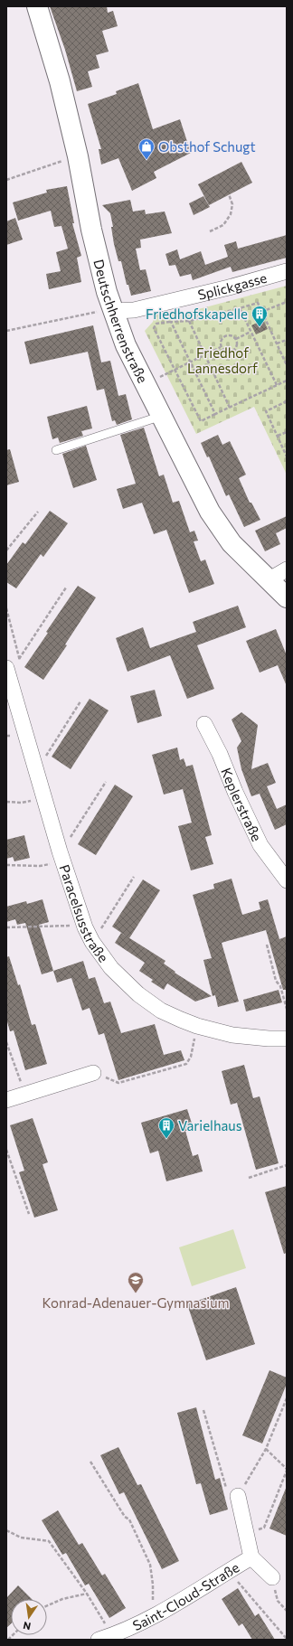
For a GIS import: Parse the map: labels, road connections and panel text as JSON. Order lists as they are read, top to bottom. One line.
{"streets":{"street":["Splickgasse","Deutschherrenstraße","Keplerstraße","Paracelsusstraße","Saint-Cloud-Straße"]},"crossings":[["Splickgasse","Deutschherrenstraße"]],"parks":["Friedhof Lannesdorf"],"places":{"shop":["Obsthof Schugt"],"building":["Friedhofskapelle","Varielhaus"],"school or university":["Konrad-Adenauer-Gymnasium"]},"north":"bottom"}
